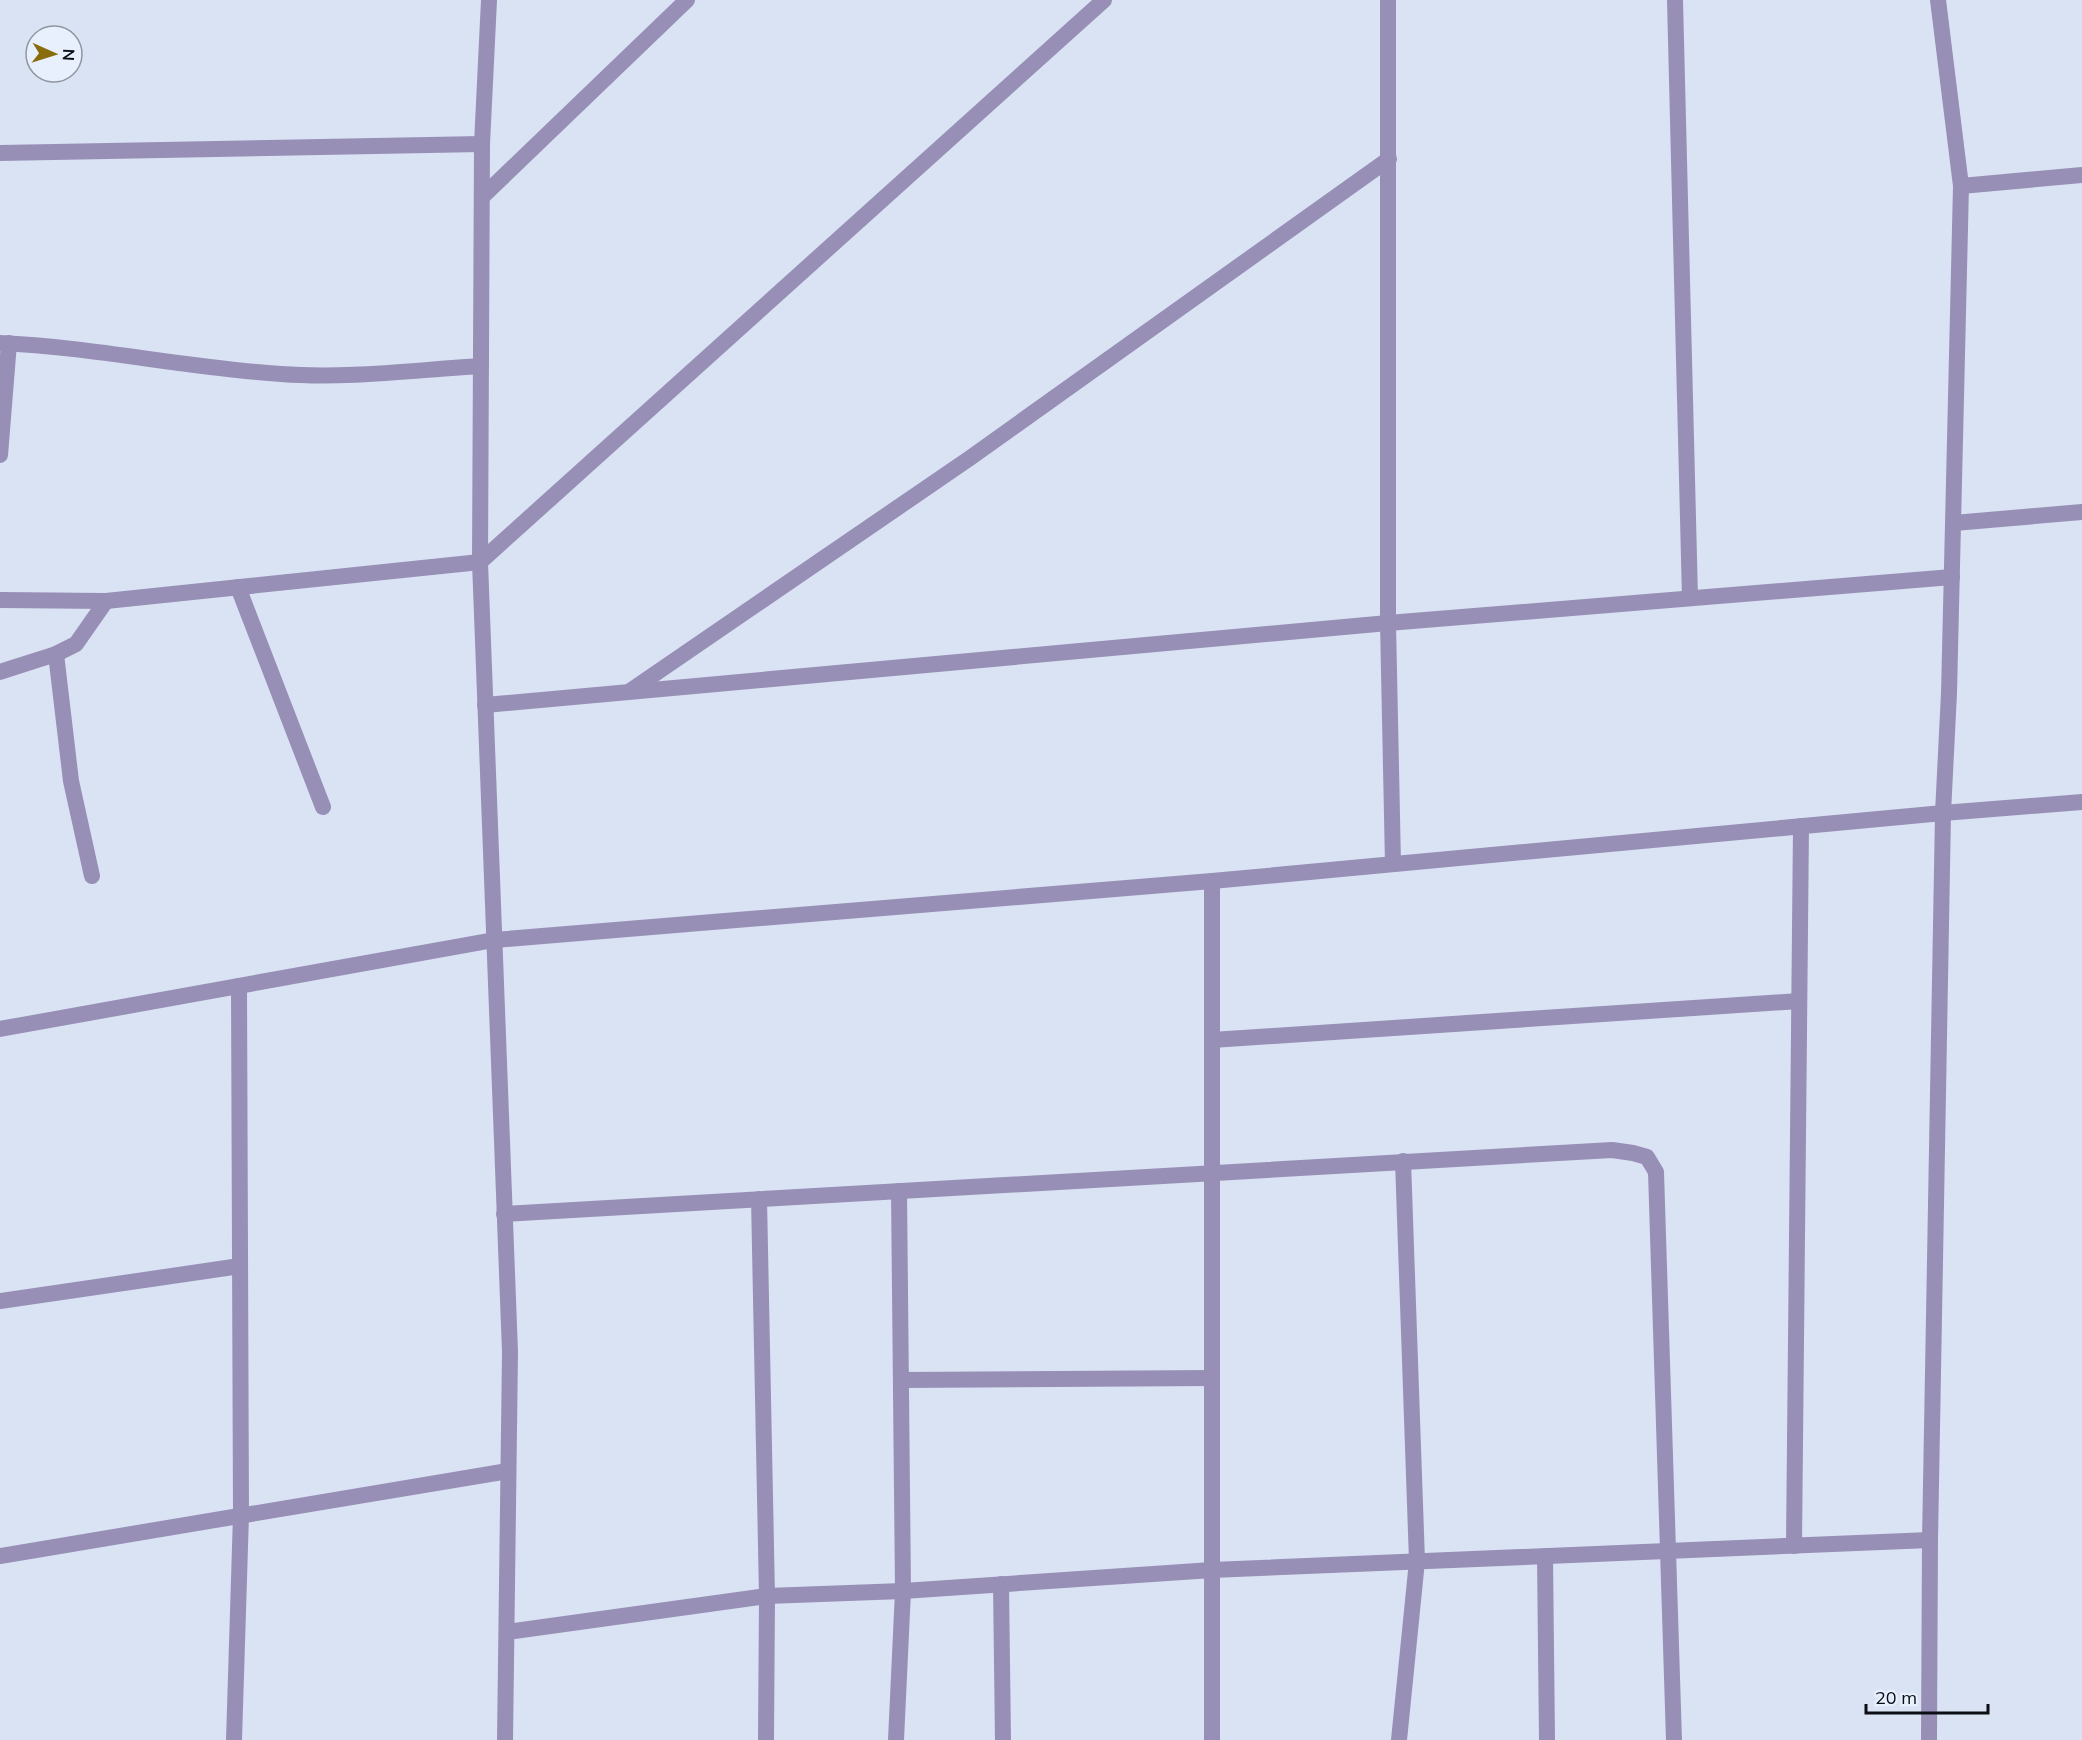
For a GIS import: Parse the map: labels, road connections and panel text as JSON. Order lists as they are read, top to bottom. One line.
{"scale_bar":"20 m","north":"right"}
